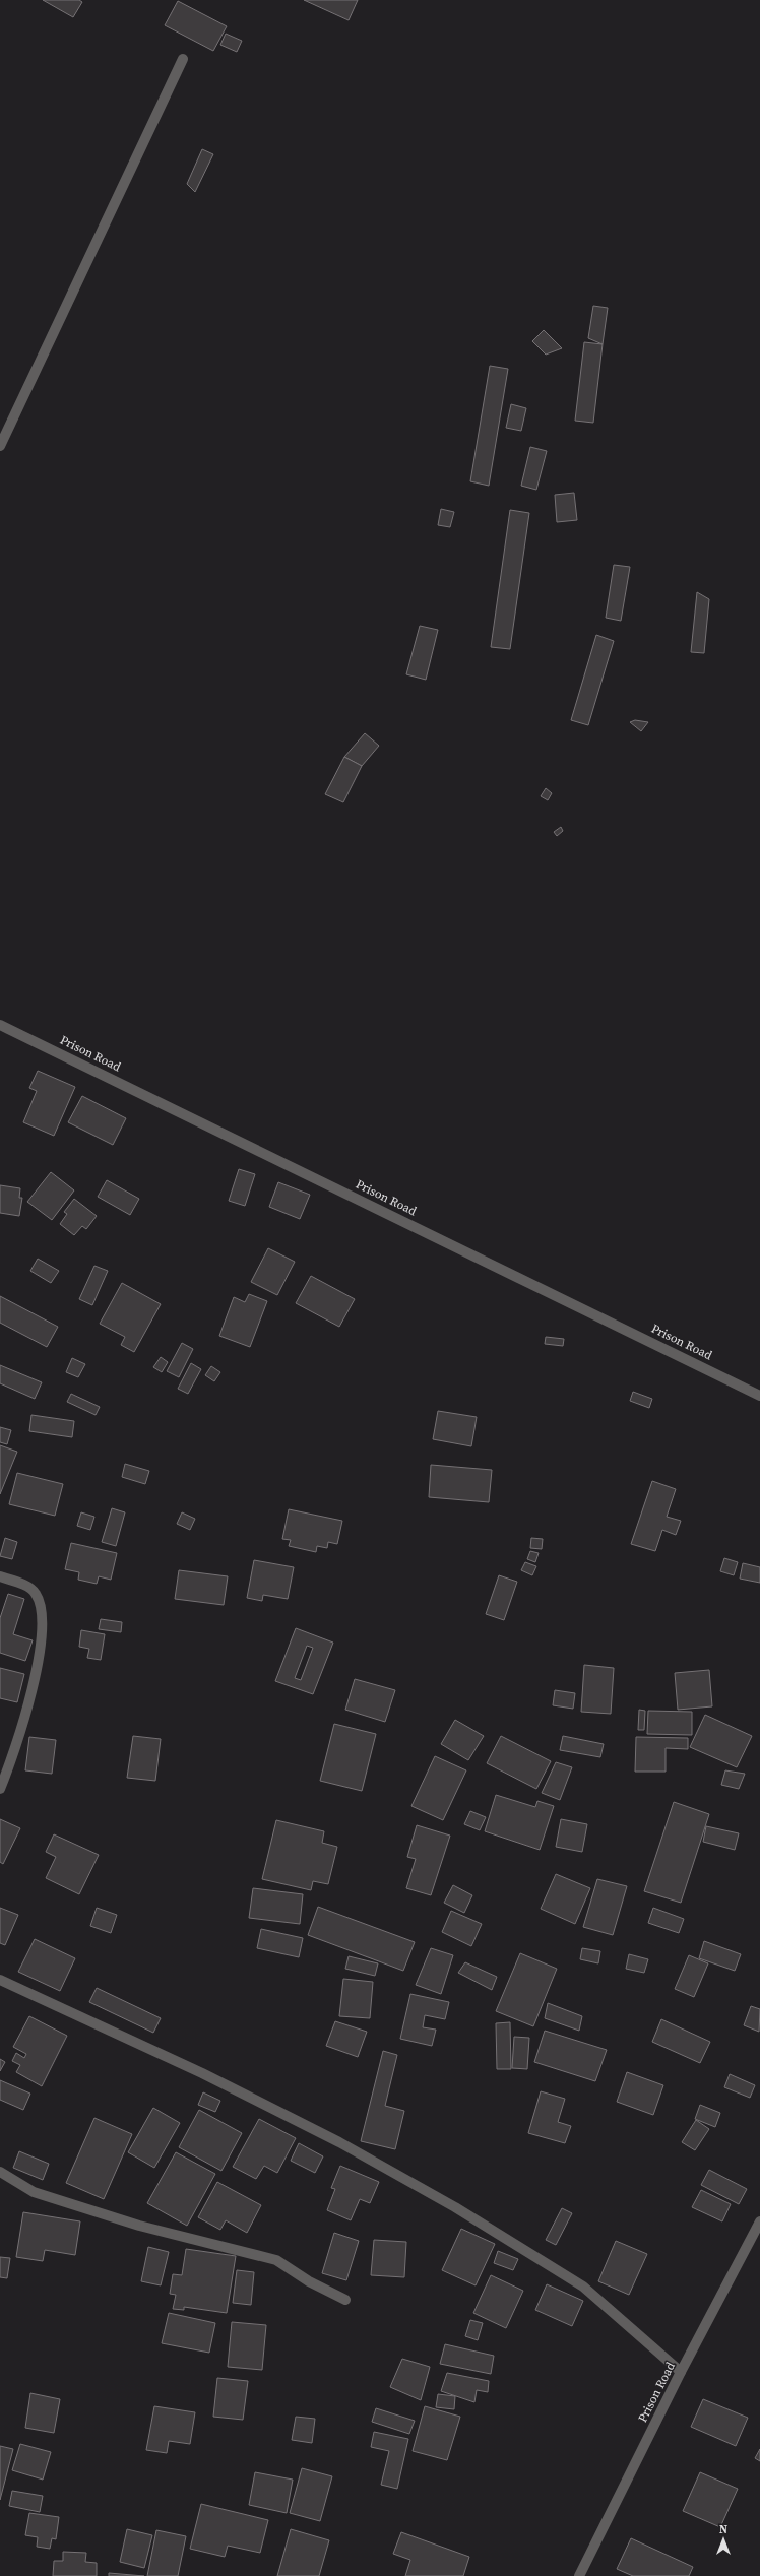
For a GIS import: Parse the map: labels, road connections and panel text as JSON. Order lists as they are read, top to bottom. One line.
{"streets":{"street":["Prison Road"]},"north":"top"}
